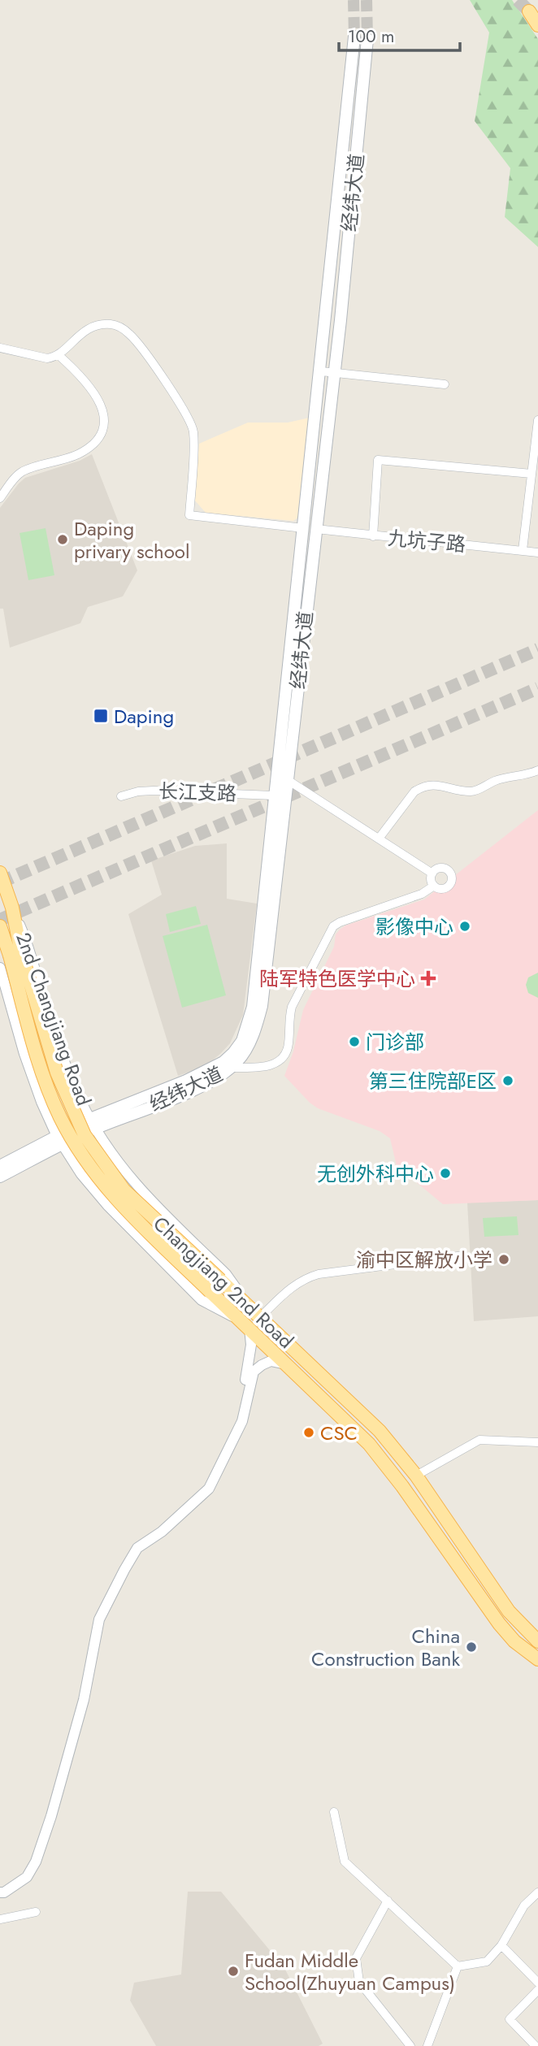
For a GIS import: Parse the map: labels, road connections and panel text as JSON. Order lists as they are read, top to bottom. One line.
{"streets":{"main road":["经纬大道","Changjiang 2nd Road"],"street":["九坑子路","长江支路","2nd Changjiang Road"]},"crossings":[["经纬大道","九坑子路"],["经纬大道","长江支路"],["经纬大道","2nd Changjiang Road"],["2nd Changjiang Road","Changjiang 2nd Road"]],"places":{"other":["Daping privary school","影像中心","门诊部","第三住院部E区","无创外科中心","渝中区解放小学","CSC","China Construction Bank","Fudan Middle School(Zhuyuan Campus)"],"transit":["Daping"],"health":["陆军特色医学中心"]},"scale_bar":"100 m"}
